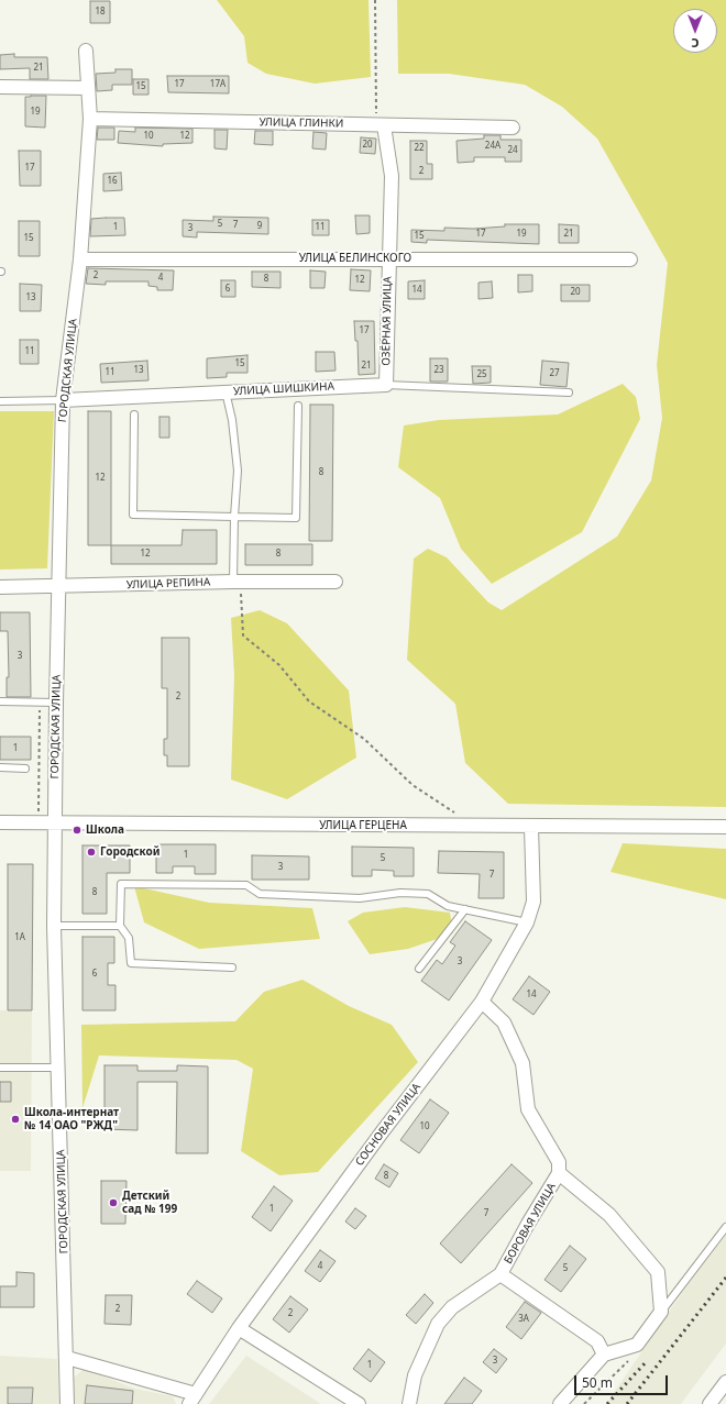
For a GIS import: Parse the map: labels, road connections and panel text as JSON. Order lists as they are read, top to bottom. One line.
{"streets":{"street":["УЛИЦА ГЛИНКИ","УЛИЦА БЕЛИНСКОГО","ОЗЁРНАЯ УЛИЦА","ГОРОДСКАЯ УЛИЦА","УЛИЦА ШИШКИНА","УЛИЦА РЕПИНА","УЛИЦА ГЕРЦЕНА","СОСНОВАЯ УЛИЦА","БОРОВАЯ УЛИЦА"]},"crossings":[["УЛИЦА ГЛИНКИ","ОЗЁРНАЯ УЛИЦА"],["УЛИЦА ГЛИНКИ","ГОРОДСКАЯ УЛИЦА"],["УЛИЦА БЕЛИНСКОГО","ОЗЁРНАЯ УЛИЦА"],["УЛИЦА БЕЛИНСКОГО","ГОРОДСКАЯ УЛИЦА"],["ОЗЁРНАЯ УЛИЦА","УЛИЦА ШИШКИНА"],["ГОРОДСКАЯ УЛИЦА","УЛИЦА ШИШКИНА"],["ГОРОДСКАЯ УЛИЦА","УЛИЦА РЕПИНА"],["ГОРОДСКАЯ УЛИЦА","УЛИЦА ГЕРЦЕНА"],["УЛИЦА ГЕРЦЕНА","СОСНОВАЯ УЛИЦА"],["СОСНОВАЯ УЛИЦА","БОРОВАЯ УЛИЦА"]],"places":["Школа","Городской","Школа-интернат № 14 ОАО \"РЖД\"","Детский сад № 199"],"house_numbers":["18","21","17","17А","15","19","10","12","20","24А","22","24","17","2","16","5","7","9","1","11","3","17","19","21","15","15","2","4","8","12","6","14","20","13","17","11","15","21","13","23","11","27","25","8","12","12","8","3","2","1","1","5","3","7","8","1А","3","6","14","10","8","1","7","4","5","2","2","3А","3","1"],"scale_bar":"50 m","north":"bottom"}
